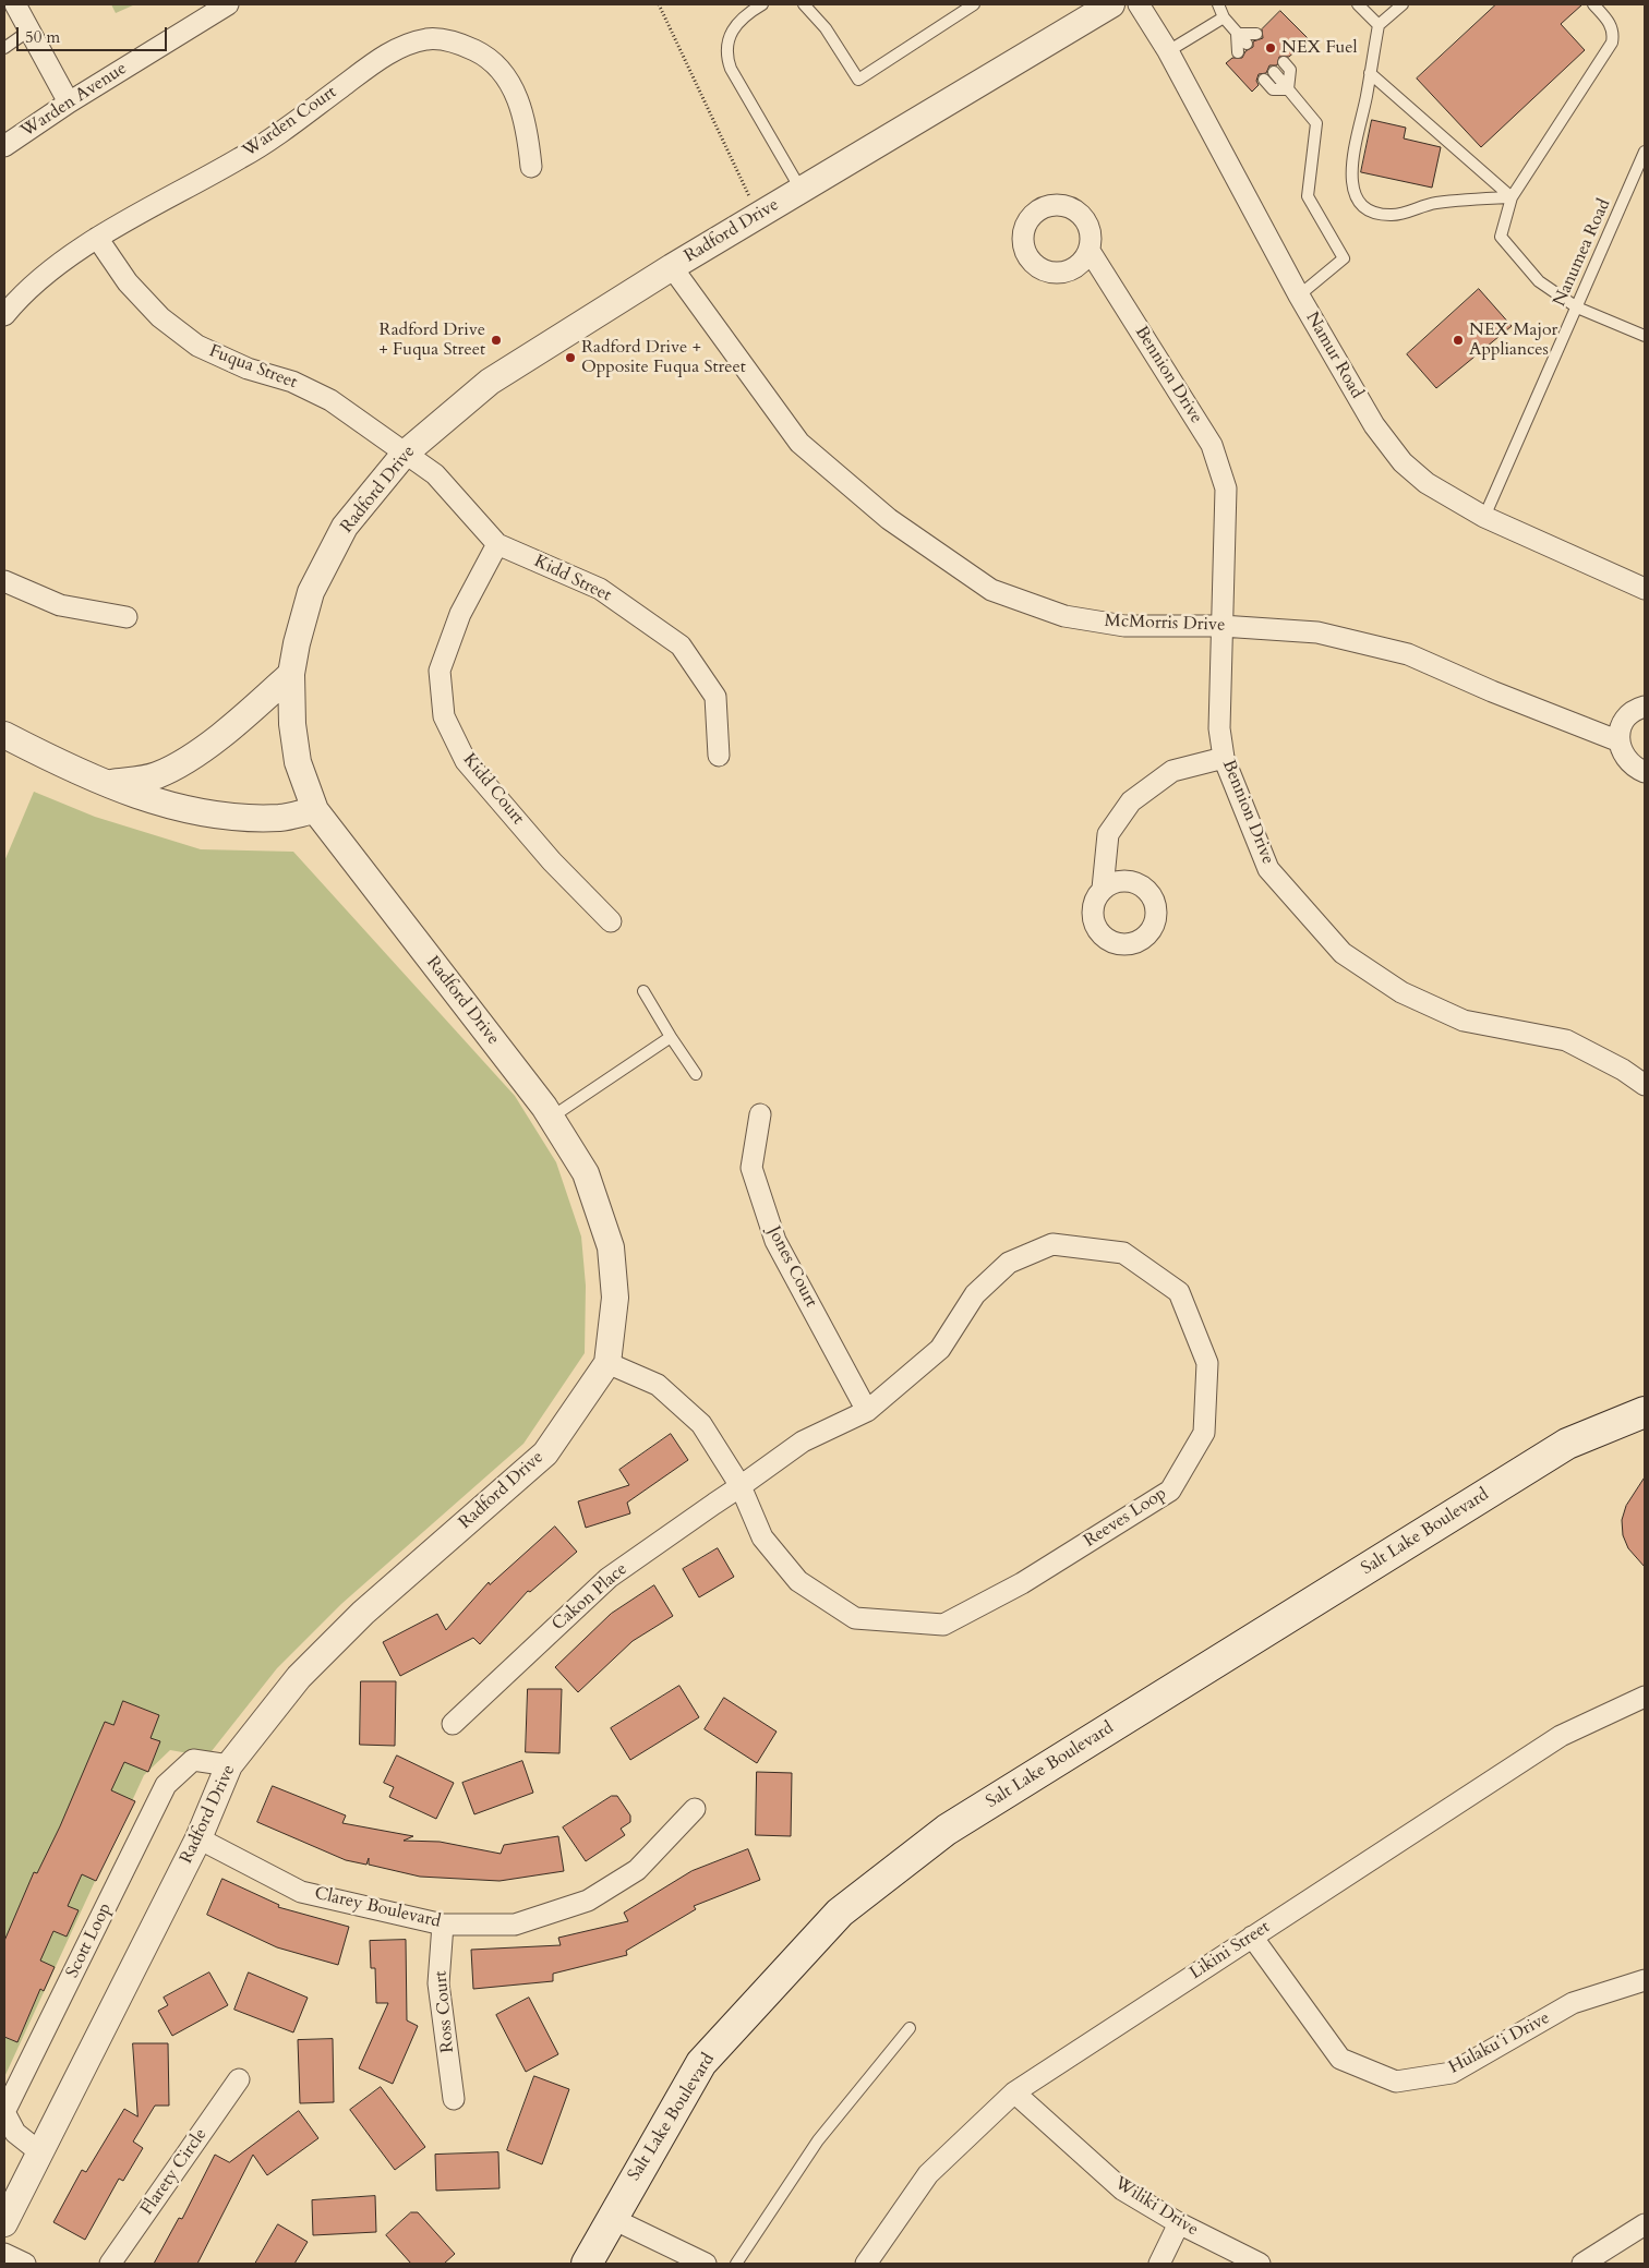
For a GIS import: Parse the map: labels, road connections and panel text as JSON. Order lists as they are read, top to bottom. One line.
{"streets":{"main road":["Salt Lake Boulevard"],"street":["Warden Avenue","Warden Court","Radford Drive","Namur Road","Fuqua Street","Bennion Drive","Kidd Street","McMorris Drive","Kidd Court","Jones Court","Reeves Loop","Cakon Place","Clarey Boulevard","Scott Loop","Likini Street","Ross Court","Hulakuʻi Drive","Flarety Circle","Wiliki Drive"],"lane":["Nanumea Road"]},"crossings":[["Warden Court","Fuqua Street"],["Radford Drive","Fuqua Street"],["Radford Drive","Kidd Street"],["Radford Drive","McMorris Drive"],["Radford Drive","Reeves Loop"],["Radford Drive","Clarey Boulevard"],["Radford Drive","Scott Loop"],["Nanumea Road","Namur Road"],["Fuqua Street","Kidd Street"],["Bennion Drive","McMorris Drive"],["Kidd Street","Kidd Court"],["Jones Court","Reeves Loop"],["Reeves Loop","Cakon Place"],["Clarey Boulevard","Ross Court"],["Likini Street","Hulakuʻi Drive"],["Likini Street","Wiliki Drive"]],"places":["NEX Fuel","Radford Drive + Fuqua Street","NEX Major Appliances","Radford Drive + Opposite Fuqua Street"],"scale_bar":"50 m"}
